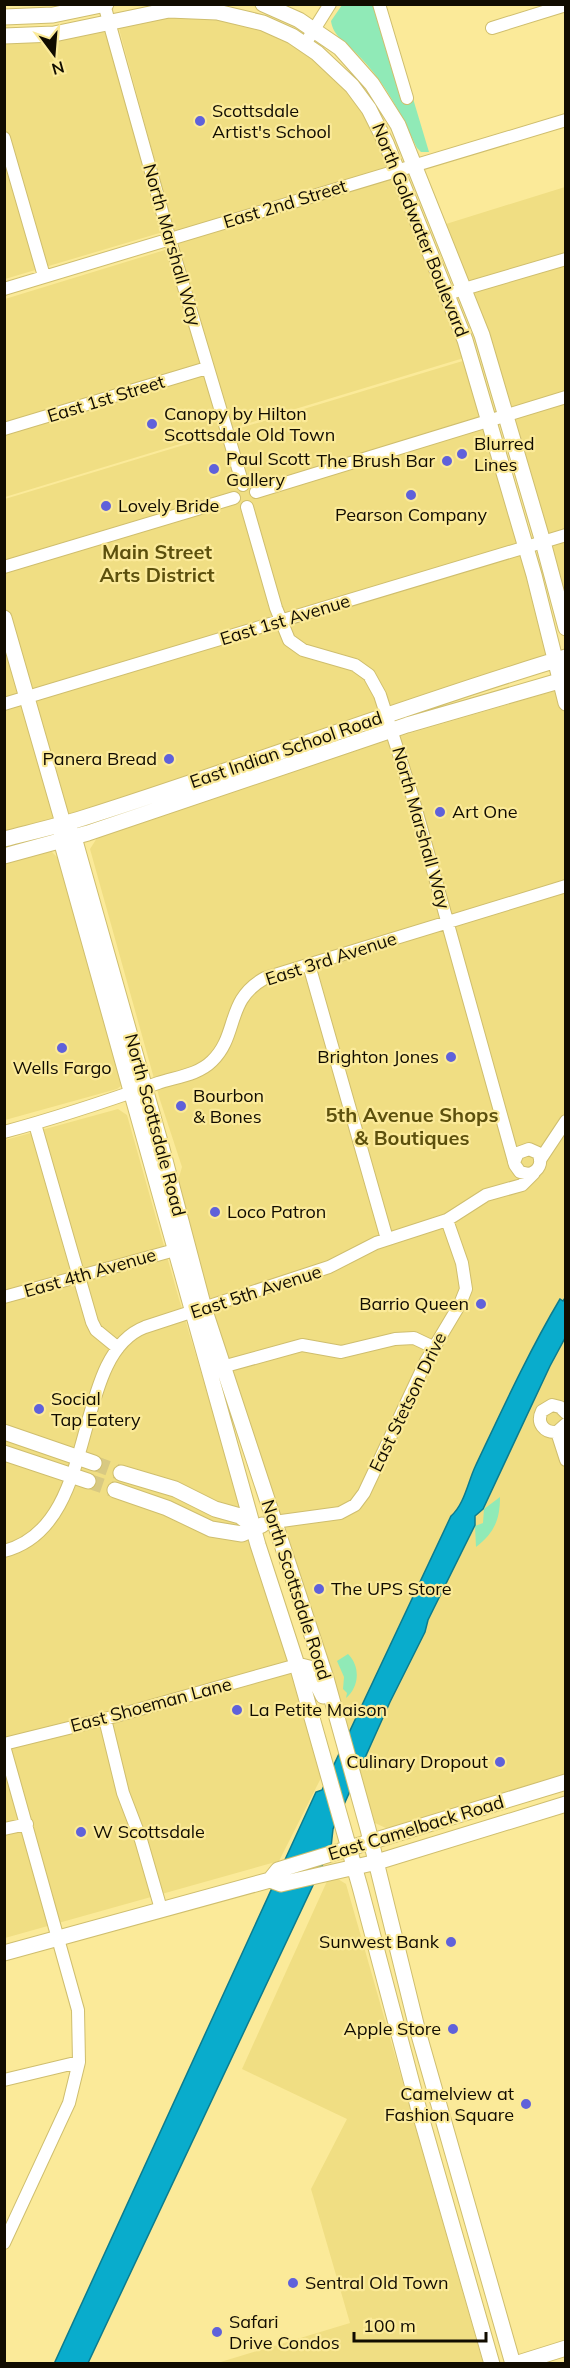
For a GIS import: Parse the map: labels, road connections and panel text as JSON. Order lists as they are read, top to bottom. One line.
{"streets":{"main road":["North Goldwater Boulevard","East Indian School Road","North Scottsdale Road","East Camelback Road"],"street":["East 2nd Street","North Marshall Way","East 1st Street","East 1st Avenue","East 3rd Avenue","East 4th Avenue","East 5th Avenue","East Stetson Drive","East Shoeman Lane"]},"crossings":[["East 2nd Street","North Goldwater Boulevard"],["East 2nd Street","North Marshall Way"],["North Goldwater Boulevard","North Marshall Way"],["North Goldwater Boulevard","East 1st Avenue"],["North Goldwater Boulevard","East Indian School Road"],["North Marshall Way","East 1st Street"],["North Marshall Way","East 1st Avenue"],["North Marshall Way","East Indian School Road"],["North Marshall Way","East 3rd Avenue"],["North Marshall Way","East 5th Avenue"],["East 1st Avenue","North Scottsdale Road"],["East Indian School Road","North Scottsdale Road"],["East 3rd Avenue","North Scottsdale Road"],["North Scottsdale Road","East 4th Avenue"],["North Scottsdale Road","East 5th Avenue"],["North Scottsdale Road","East Stetson Drive"],["North Scottsdale Road","East Shoeman Lane"],["North Scottsdale Road","East Camelback Road"],["East 5th Avenue","East Stetson Drive"]],"districts":["Main Street Arts District","5th Avenue Shops & Boutiques"],"places":["Scottsdale Artist's School","Canopy by Hilton Scottsdale Old Town","Blurred Lines","The Brush Bar","Paul Scott Gallery","Pearson Company","Lovely Bride","Panera Bread","Art One","Wells Fargo","Brighton Jones","Bourbon & Bones","Loco Patron","Barrio Queen","Social Tap Eatery","The UPS Store","La Petite Maison","Culinary Dropout","W Scottsdale","Sunwest Bank","Apple Store","Camelview at Fashion Square","Sentral Old Town","Safari Drive Condos"],"scale_bar":"100 m","north":"bottom"}
